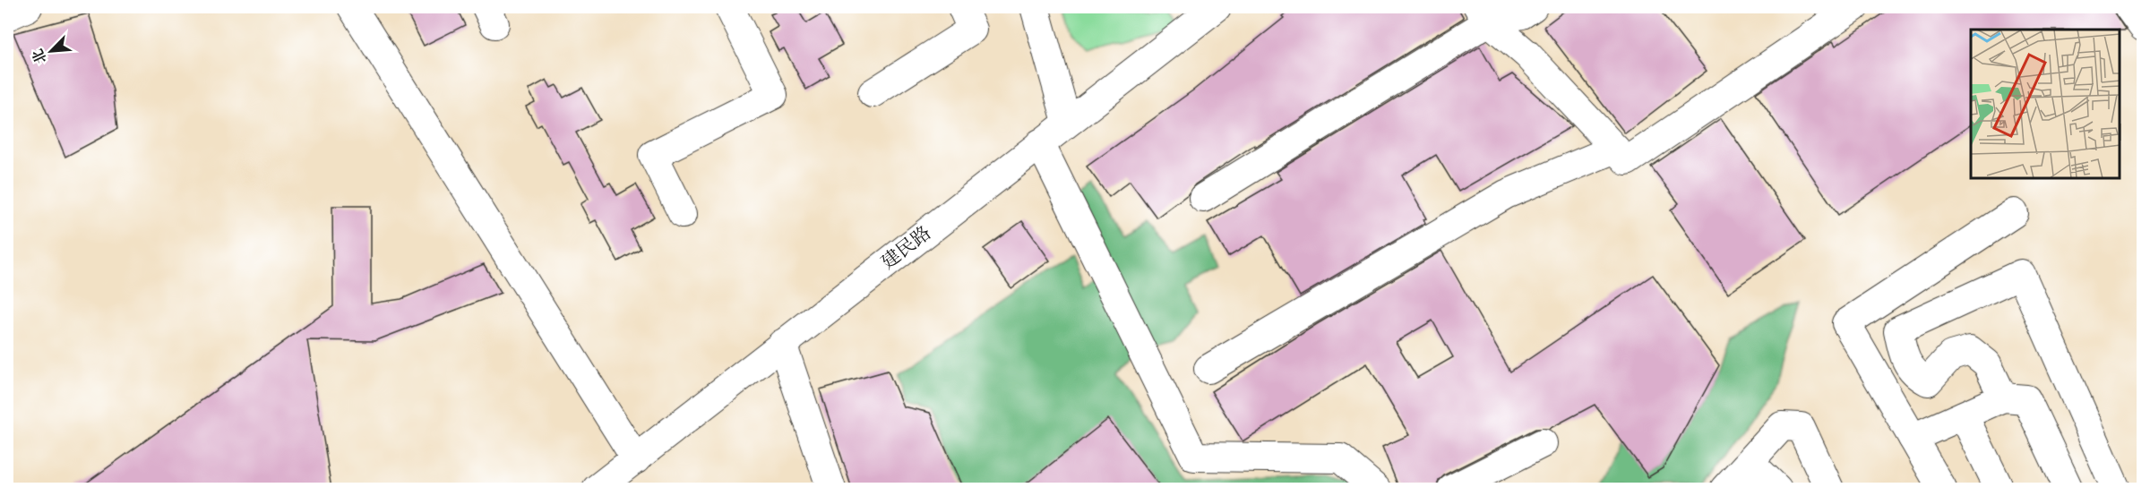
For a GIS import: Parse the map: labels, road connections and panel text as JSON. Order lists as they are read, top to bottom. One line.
{"streets":{"street":["建民路"]},"north":"bottom left"}
